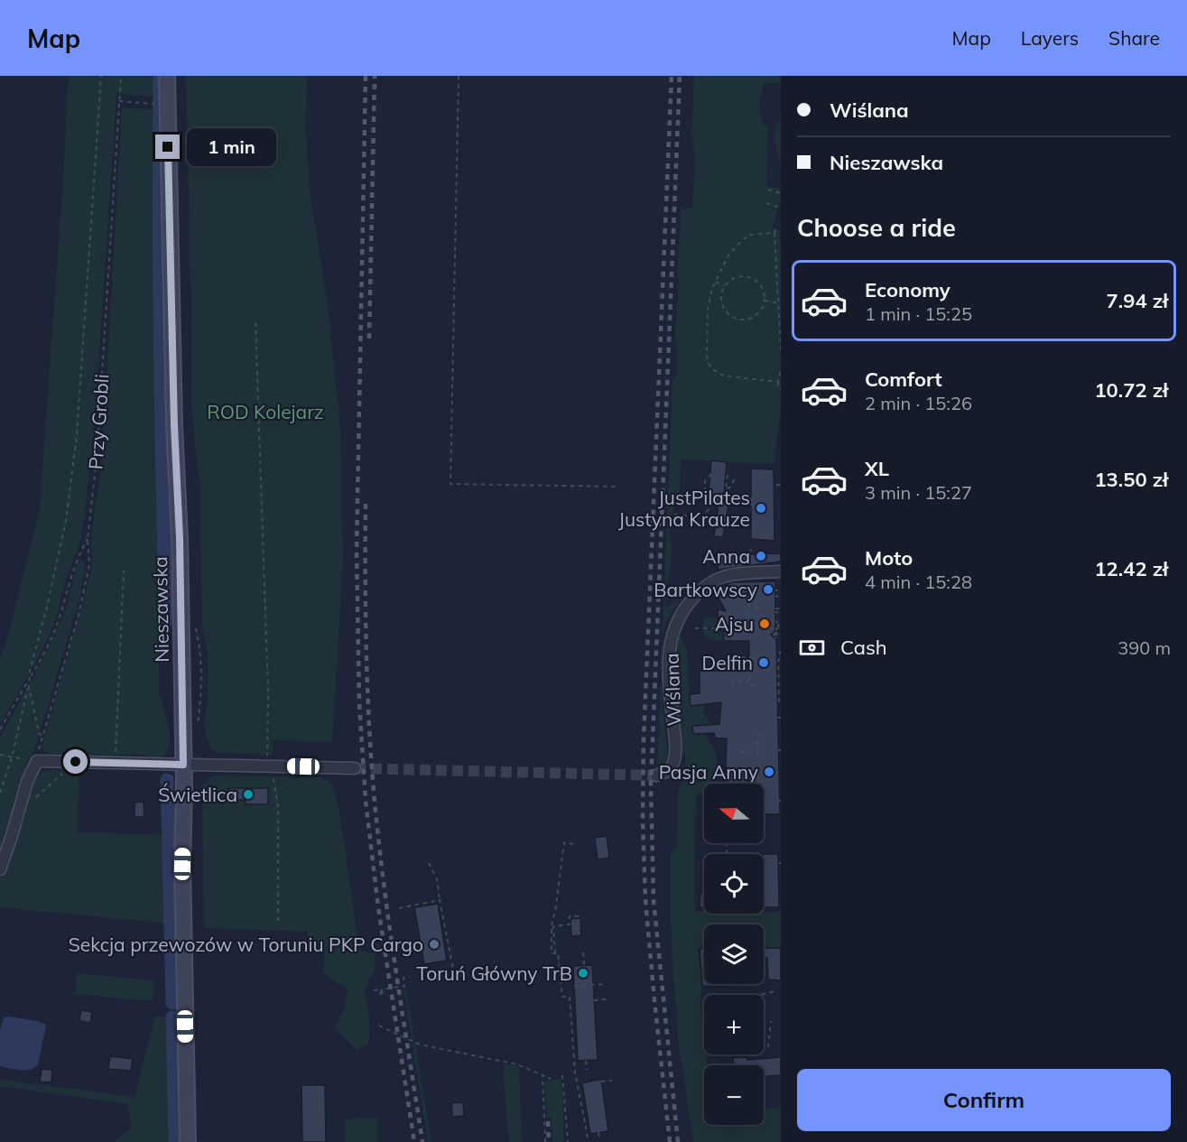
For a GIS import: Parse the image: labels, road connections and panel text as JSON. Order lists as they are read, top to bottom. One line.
{"streets":{"main road":["Nieszawska"],"street":["Wiślana"],"path":["Przy Grobli"]},"parks":["ROD Kolejarz"],"places":["JustPilates Justyna Krauze","Anna","Bartkowscy","Ajsu","Delfin","Pasja Anny","Świetlica","Sekcja przewozów w Toruniu PKP Cargo","Toruń Główny TrB"],"north":"left","page":{"header":"Map","nav":["Map","Layers","Share"],"banner":["Wiślana","Nieszawska"],"bubble":"1 min","heading":"Choose a ride","list":[{"name":"Economy","note":"1 min · 15:25","value":"7.94 zł"},{"name":"Comfort","note":"2 min · 15:26","value":"10.72 zł"},{"name":"XL","note":"3 min · 15:27","value":"13.50 zł"},{"name":"Moto","note":"4 min · 15:28","value":"12.42 zł"}],"pay":["Cash","390 m"],"map_buttons":["+","−"],"buttons":"Confirm"}}
